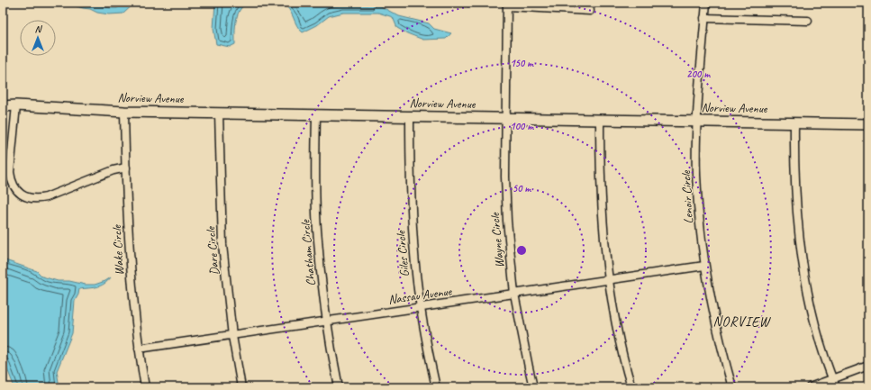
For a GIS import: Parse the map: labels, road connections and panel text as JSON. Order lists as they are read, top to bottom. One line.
{"streets":{"street":["Norview Avenue","Lenoir Circle","Wayne Circle","Wake Circle","Dare Circle","Chatham Circle","Giles Circle","Nassau Avenue"]},"crossings":[["Norview Avenue","Lenoir Circle"],["Norview Avenue","Wayne Circle"],["Norview Avenue","Wake Circle"],["Norview Avenue","Dare Circle"],["Norview Avenue","Chatham Circle"],["Norview Avenue","Giles Circle"],["Lenoir Circle","Nassau Avenue"],["Wayne Circle","Nassau Avenue"],["Wake Circle","Nassau Avenue"],["Dare Circle","Nassau Avenue"],["Chatham Circle","Nassau Avenue"],["Giles Circle","Nassau Avenue"]],"districts":["NORVIEW"],"north":"top","rings":["150 m","200 m","100 m","50 m"]}
